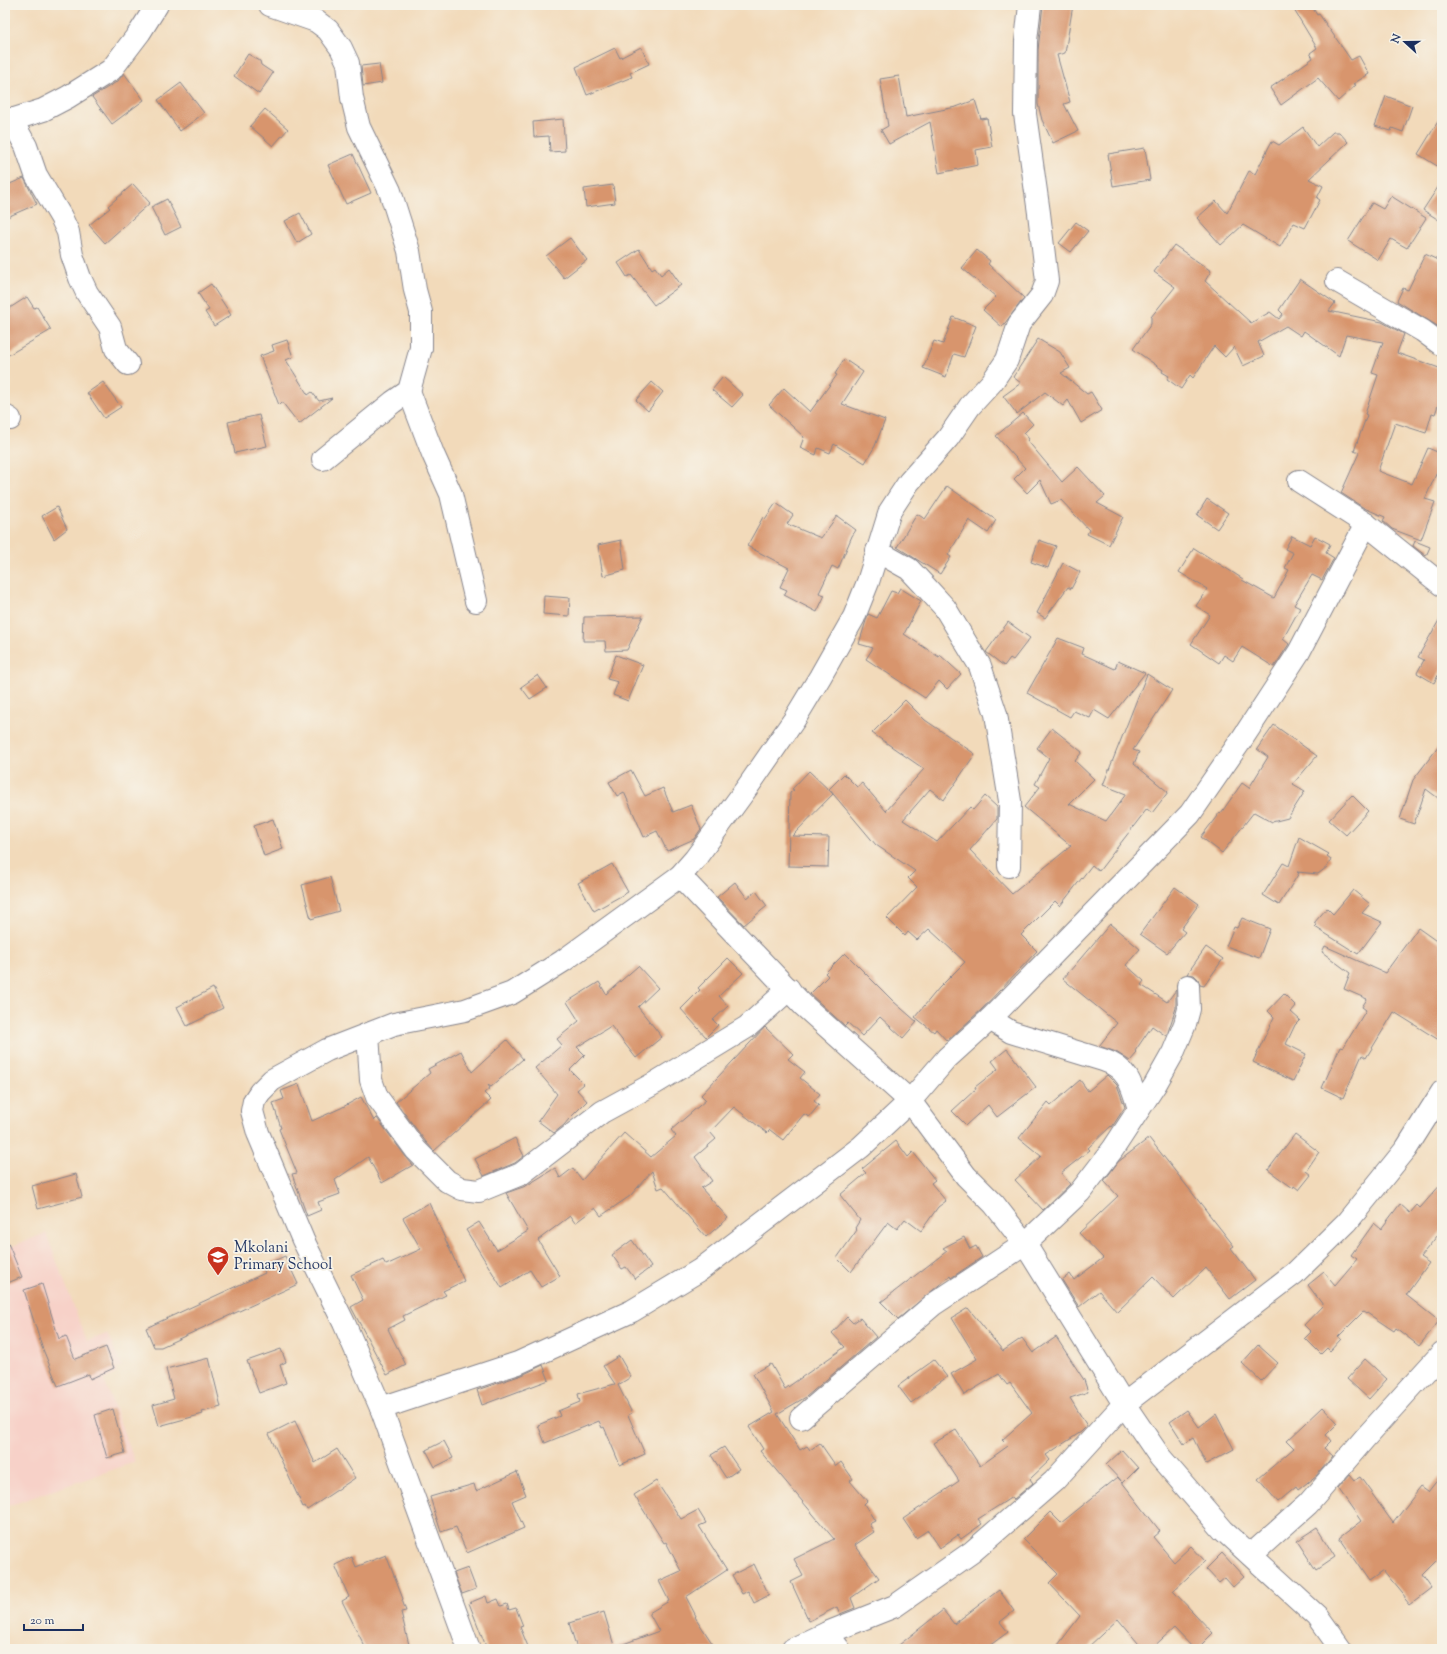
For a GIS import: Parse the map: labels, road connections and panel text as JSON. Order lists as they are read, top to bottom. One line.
{"places":{"school or university":["Mkolani Primary School"]},"scale_bar":"20 m","north":"left"}
